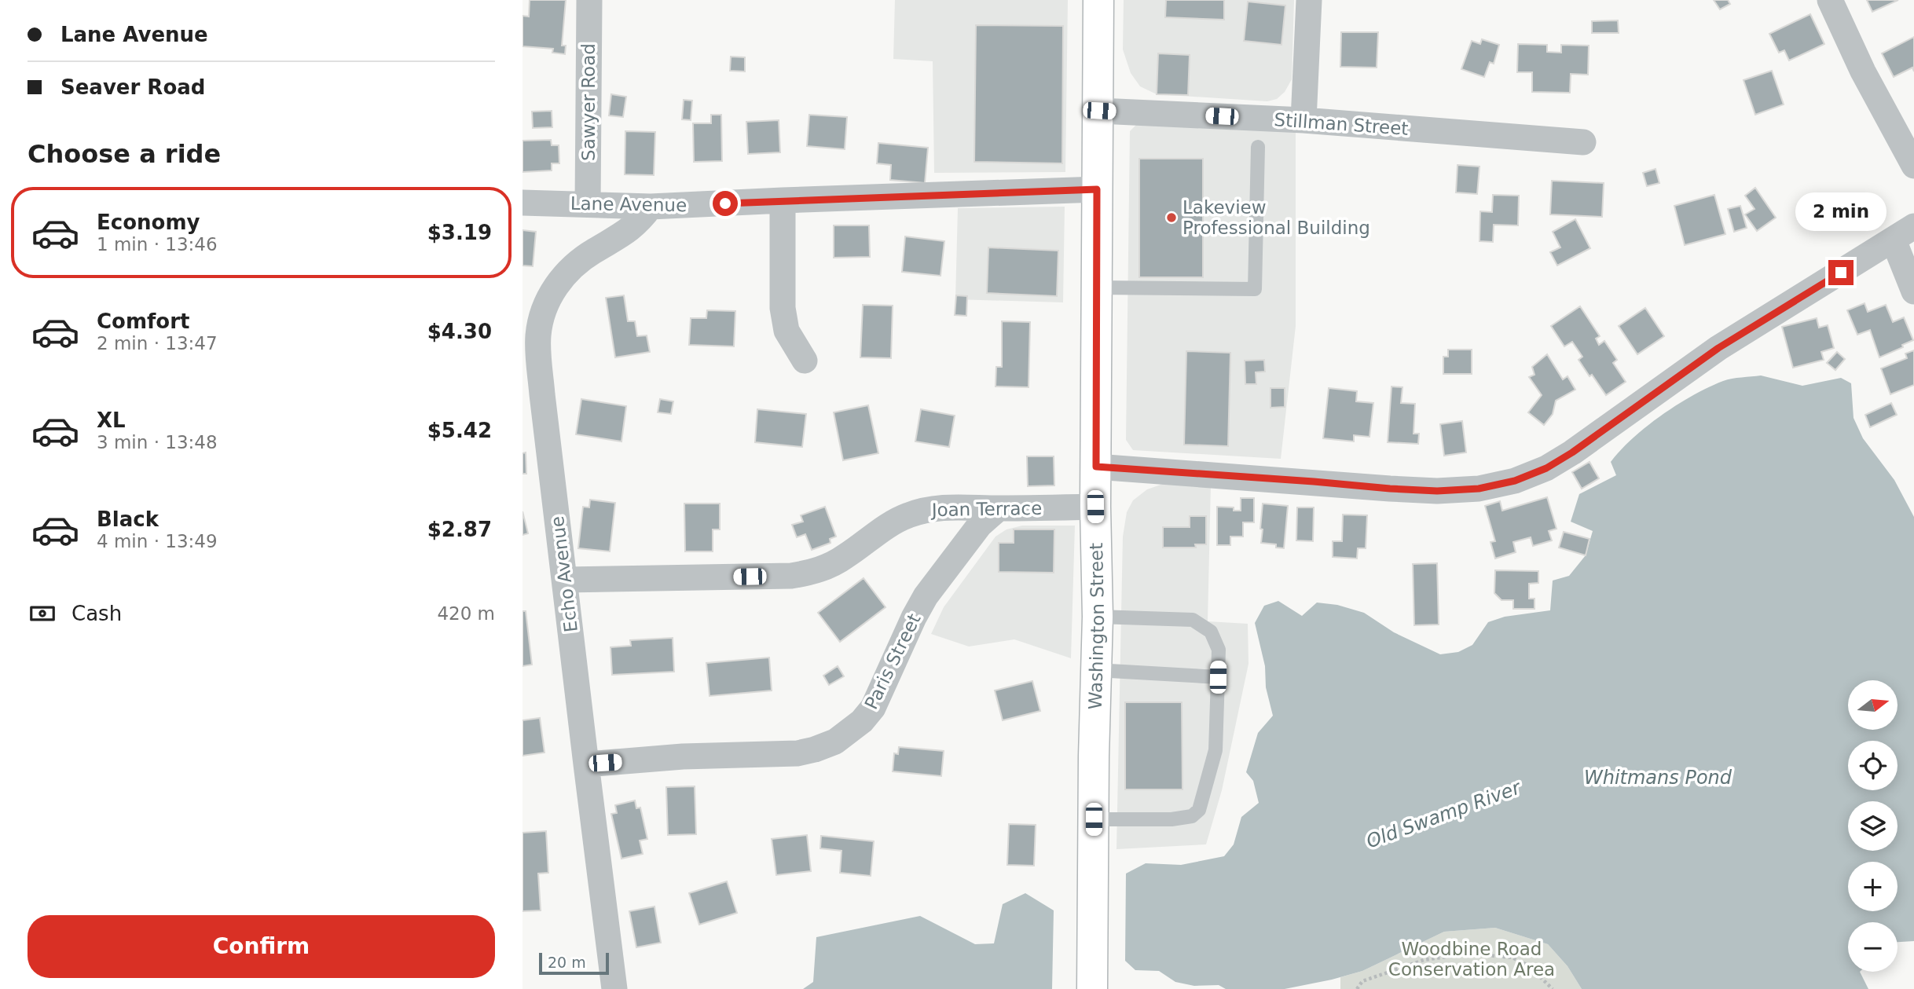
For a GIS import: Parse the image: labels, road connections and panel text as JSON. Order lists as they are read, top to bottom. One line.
{"streets":{"main road":["Washington Street"],"street":["Sawyer Road","Stillman Street","Lane Avenue","Joan Terrace","Echo Avenue","Paris Street"]},"crossings":[["Sawyer Road","Lane Avenue"],["Stillman Street","Washington Street"],["Lane Avenue","Echo Avenue"],["Lane Avenue","Washington Street"],["Joan Terrace","Echo Avenue"],["Joan Terrace","Washington Street"],["Joan Terrace","Paris Street"],["Echo Avenue","Paris Street"]],"water":["Whitmans Pond","Old Swamp River"],"parks":["Woodbine Road Conservation Area"],"places":["Lakeview Professional Building"],"scale_bar":"20 m","north":"right","page":{"banner":["Lane Avenue","Seaver Road"],"heading":"Choose a ride","list":[{"name":"Economy","note":"1 min · 13:46","value":"$3.19"},{"name":"Comfort","note":"2 min · 13:47","value":"$4.30"},{"name":"XL","note":"3 min · 13:48","value":"$5.42"},{"name":"Black","note":"4 min · 13:49","value":"$2.87"}],"bubble":"2 min","pay":["Cash","420 m"],"map_buttons":["+","−"],"buttons":"Confirm","scale":"20 m"}}
